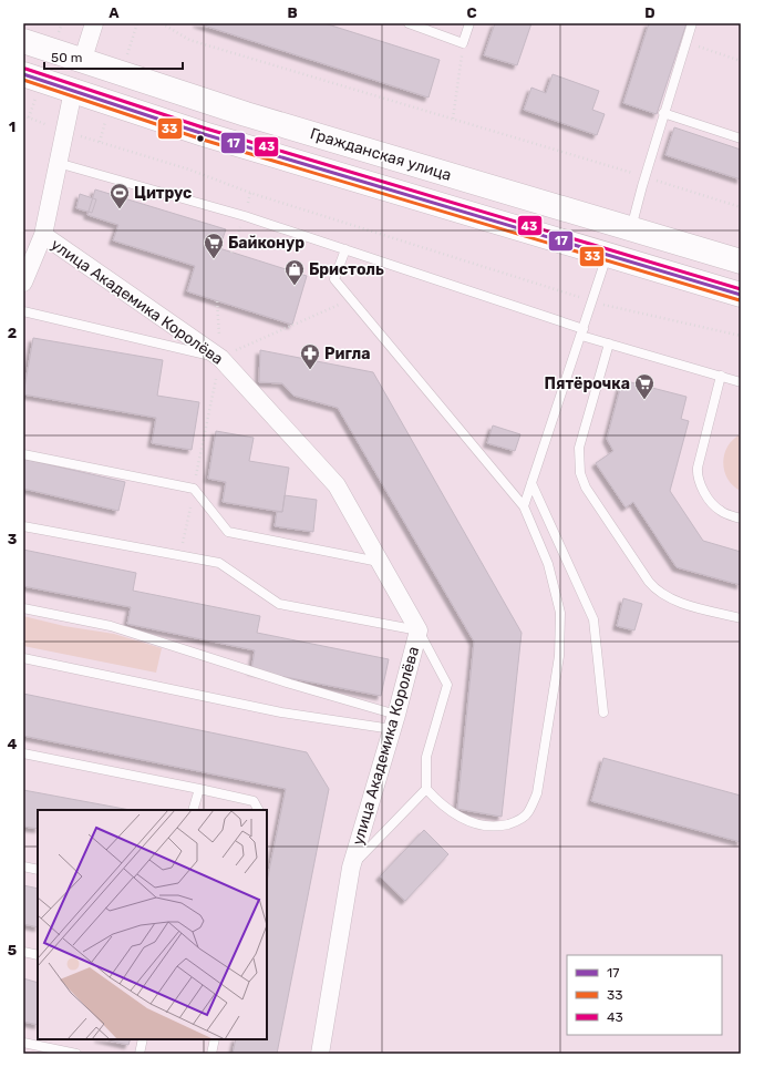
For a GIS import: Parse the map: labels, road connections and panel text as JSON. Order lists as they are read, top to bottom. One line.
{"streets":{"main road":["Гражданская улица"],"street":["улица Академика Королёва"]},"crossings":[["Гражданская улица","улица Академика Королёва"]],"places":{"sports":["Цитрус"],"supermarket":["Байконур","Пятёрочка"],"shop":["Бристоль"],"pharmacy":["Ригла"]},"lines":["transit line 43","transit line 17","transit line 33"],"legend":["17","33","43"],"scale_bar":"50 m","grid":{"columns":["A","B","C","D"],"rows":["1","2","3","4","5"]}}
